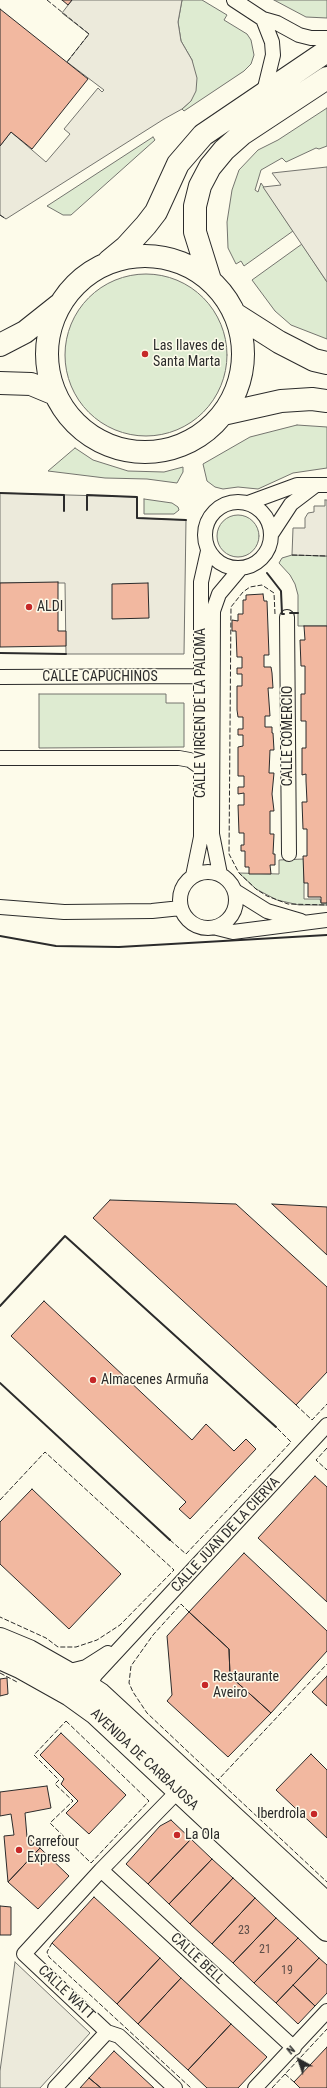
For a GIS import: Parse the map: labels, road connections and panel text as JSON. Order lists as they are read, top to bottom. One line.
{"streets":{"main road":["AVENIDA DE CARBAJOSA"],"street":["CALLE CAPUCHINOS","CALLE VIRGEN DE LA PALOMA","CALLE COMERCIO","CALLE JUAN DE LA CIERVA","CALLE BELL","CALLE WATT"]},"crossings":[["CALLE CAPUCHINOS","CALLE VIRGEN DE LA PALOMA"],["CALLE JUAN DE LA CIERVA","AVENIDA DE CARBAJOSA"],["CALLE BELL","CALLE WATT"]],"places":["Las llaves de Santa Marta","ALDI","Almacenes Armuña","Restaurante Aveiro","Iberdrola","La Ola","Carrefour Express"],"house_numbers":["23","21","19"],"north":"top left"}
